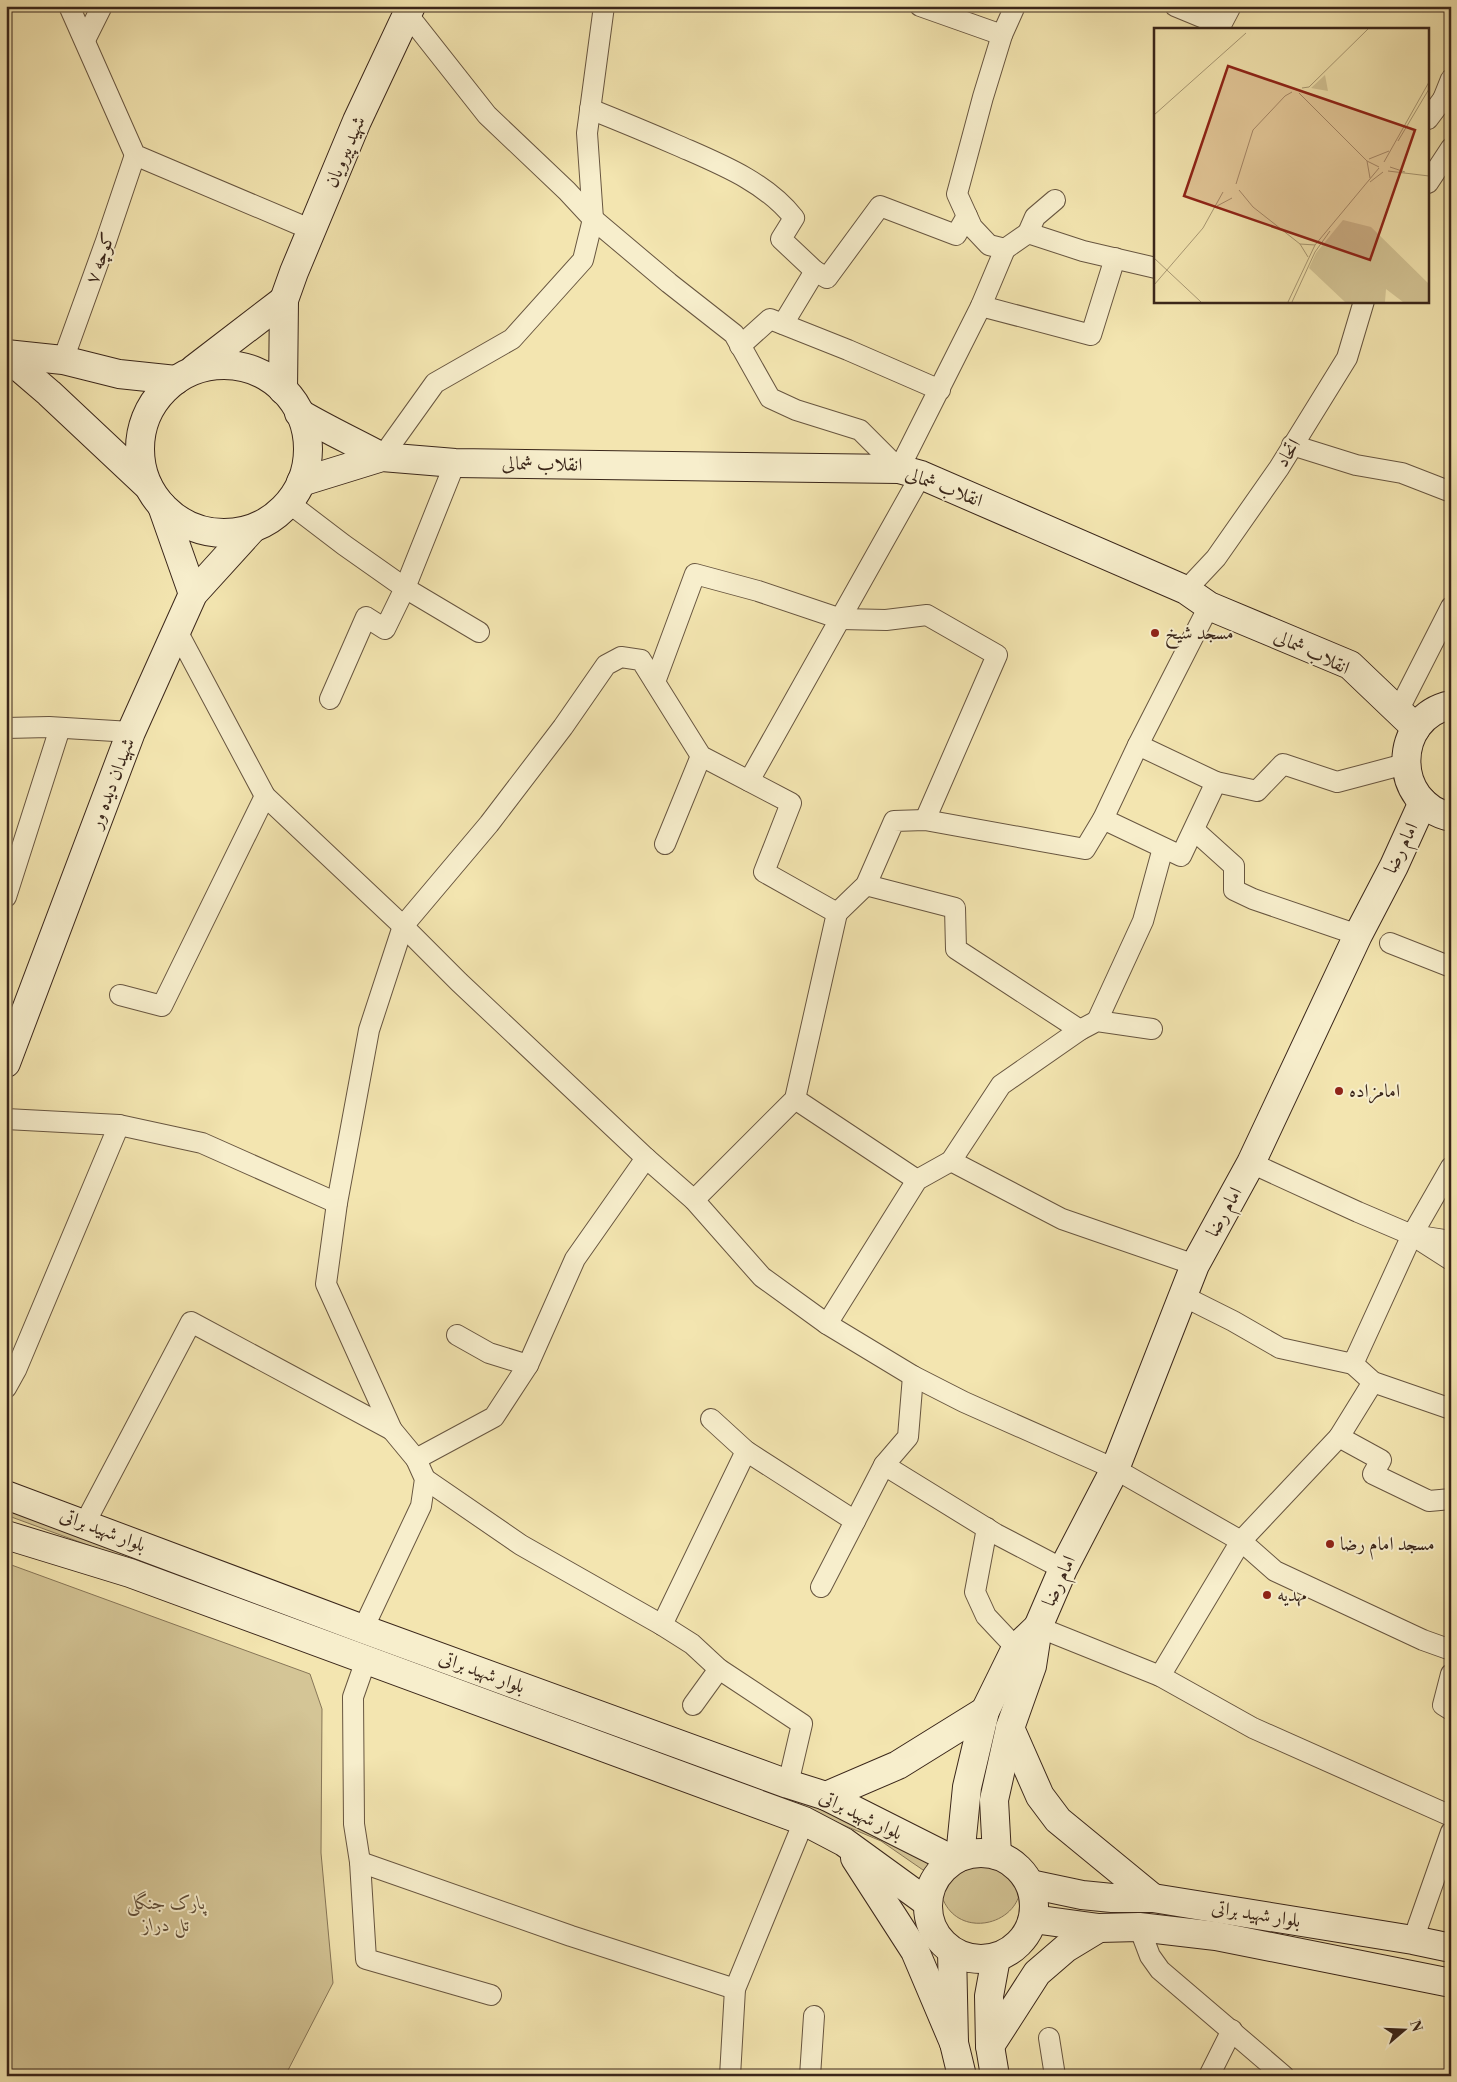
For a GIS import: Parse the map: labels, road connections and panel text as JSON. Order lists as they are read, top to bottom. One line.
{"streets":{"main road":["شهید پیرویان","انقلاب شمالی","شهیدان دیده ور","امام رضا","بلوار شهید براتی"],"street":["کوچه ۷","اتحاد"]},"crossings":[["اتحاد","انقلاب شمالی"],["امام رضا","بلوار شهید براتی"]],"parks":["پارک جنگلی تل دراز"],"places":["مسجد شیخ","امامزاده","مسجد امام رضا","مهدیه"],"north":"right"}
